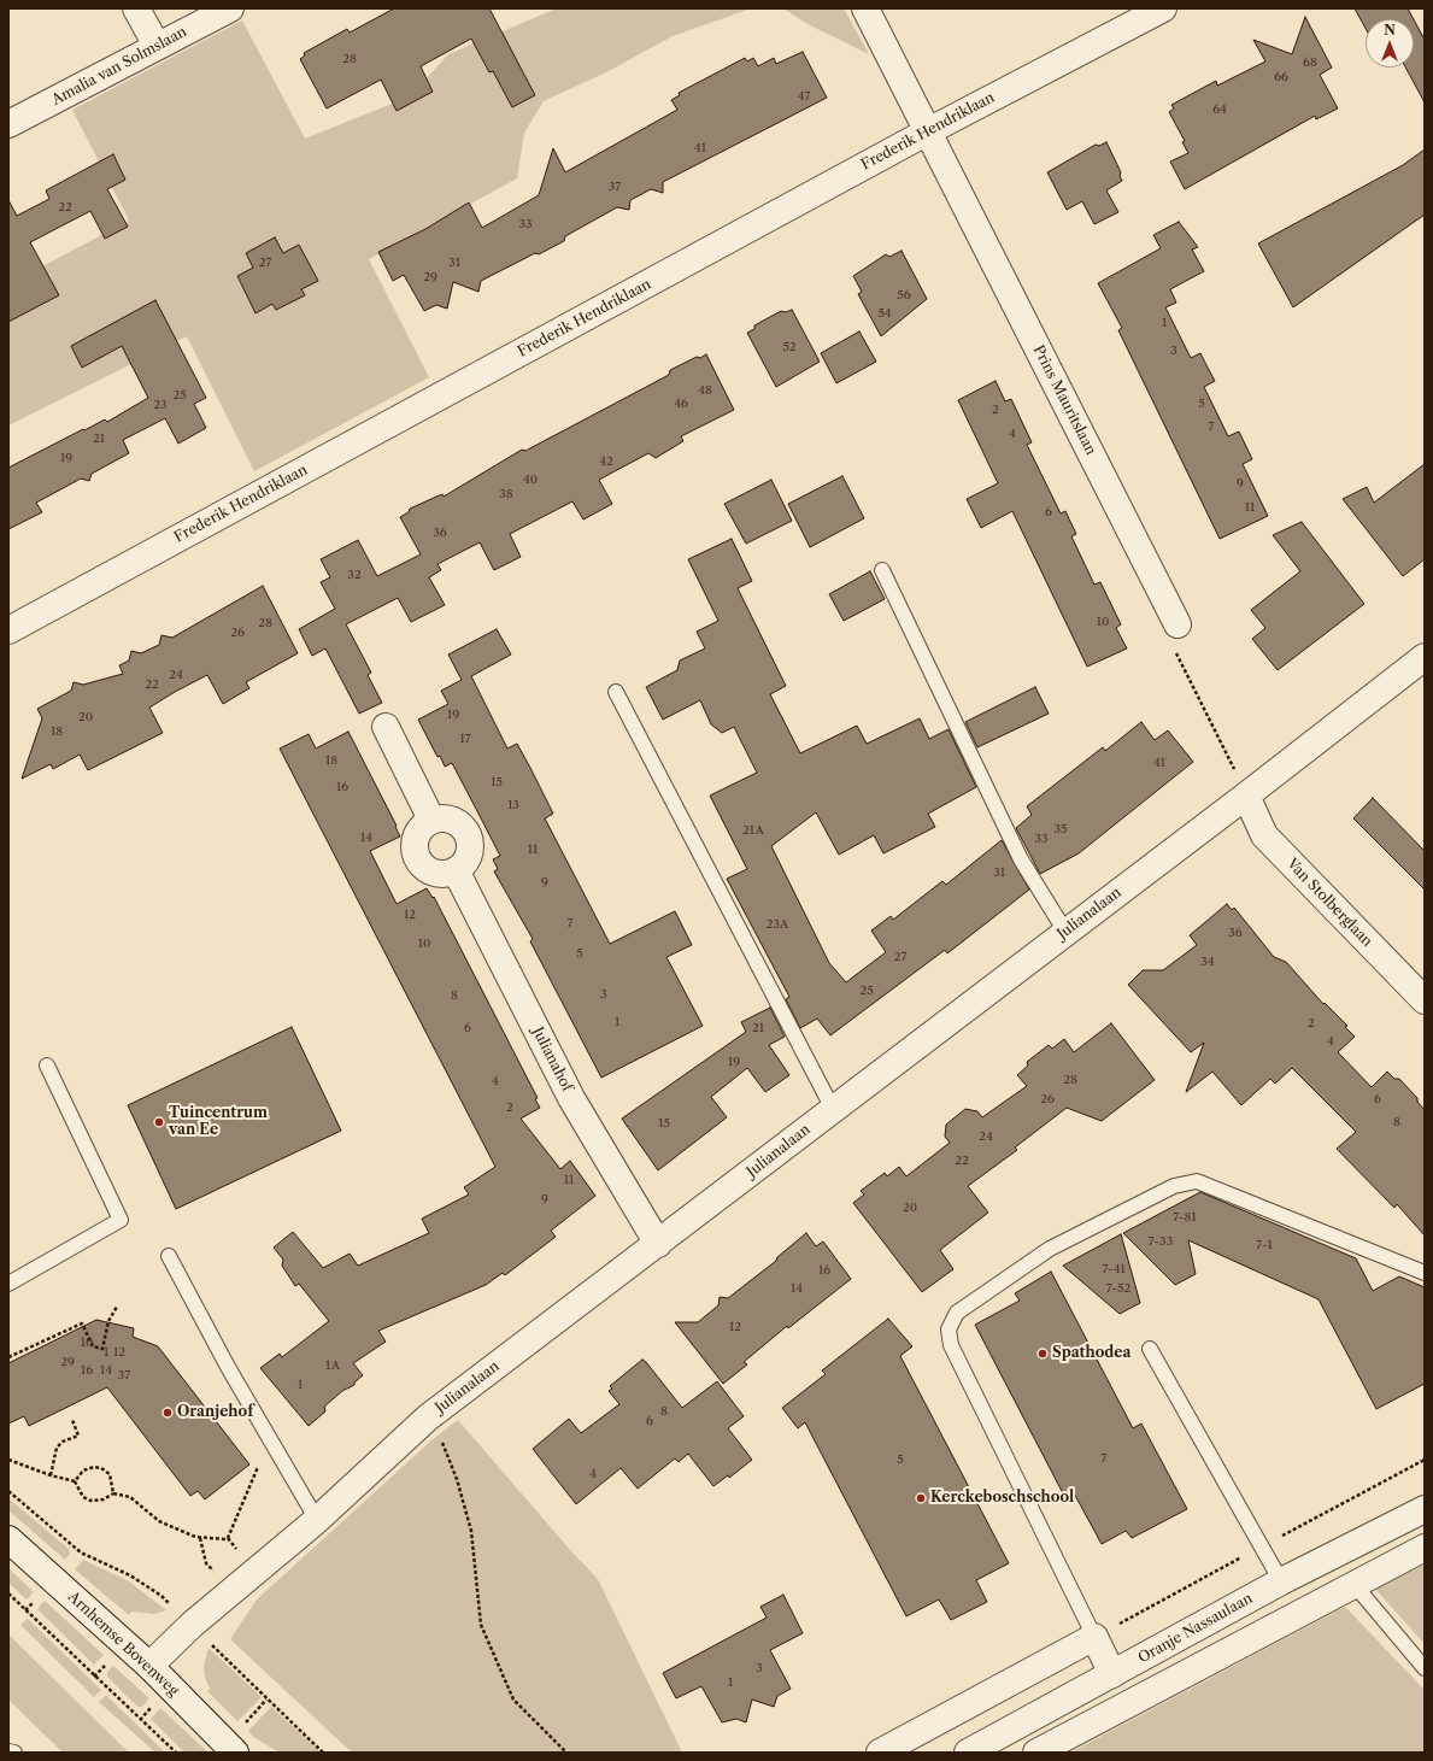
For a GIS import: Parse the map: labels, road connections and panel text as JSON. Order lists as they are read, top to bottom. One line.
{"streets":{"street":["Amalia van Solmslaan","Frederik Hendriklaan","Prins Mauritslaan","Van Stolberglaan","Julianalaan","Julianahof","Oranje Nassaulaan","Arnhemse Bovenweg"]},"crossings":[["Frederik Hendriklaan","Prins Mauritslaan"],["Van Stolberglaan","Julianalaan"],["Julianalaan","Julianahof"],["Julianalaan","Arnhemse Bovenweg"]],"places":["Tuincentrum van Ee","Spathodea","Oranjehof","Kerckeboschschool"],"house_numbers":["28","68","66","47","64","41","37","22","33","27","31","29","56","54","1","52","3","48","25","46","5","23","2","7","4","21","19","42","40","9","38","11","6","36","32","10","28","26","24","22","19","20","18","17","18","41","15","16","13","35","21A","14","33","11","31","9","12","7","23A","36","10","5","27","34","25","3","8","1","2","6","21","4","19","28","4","26","6","2","8","15","24","22","11","9","20","7-81","7-33","7-1","7-41","16","14","7-52","12","10","1","12","29","1A","16","14","37","1","8","6","7","5","4","3","1"],"north":"top"}
